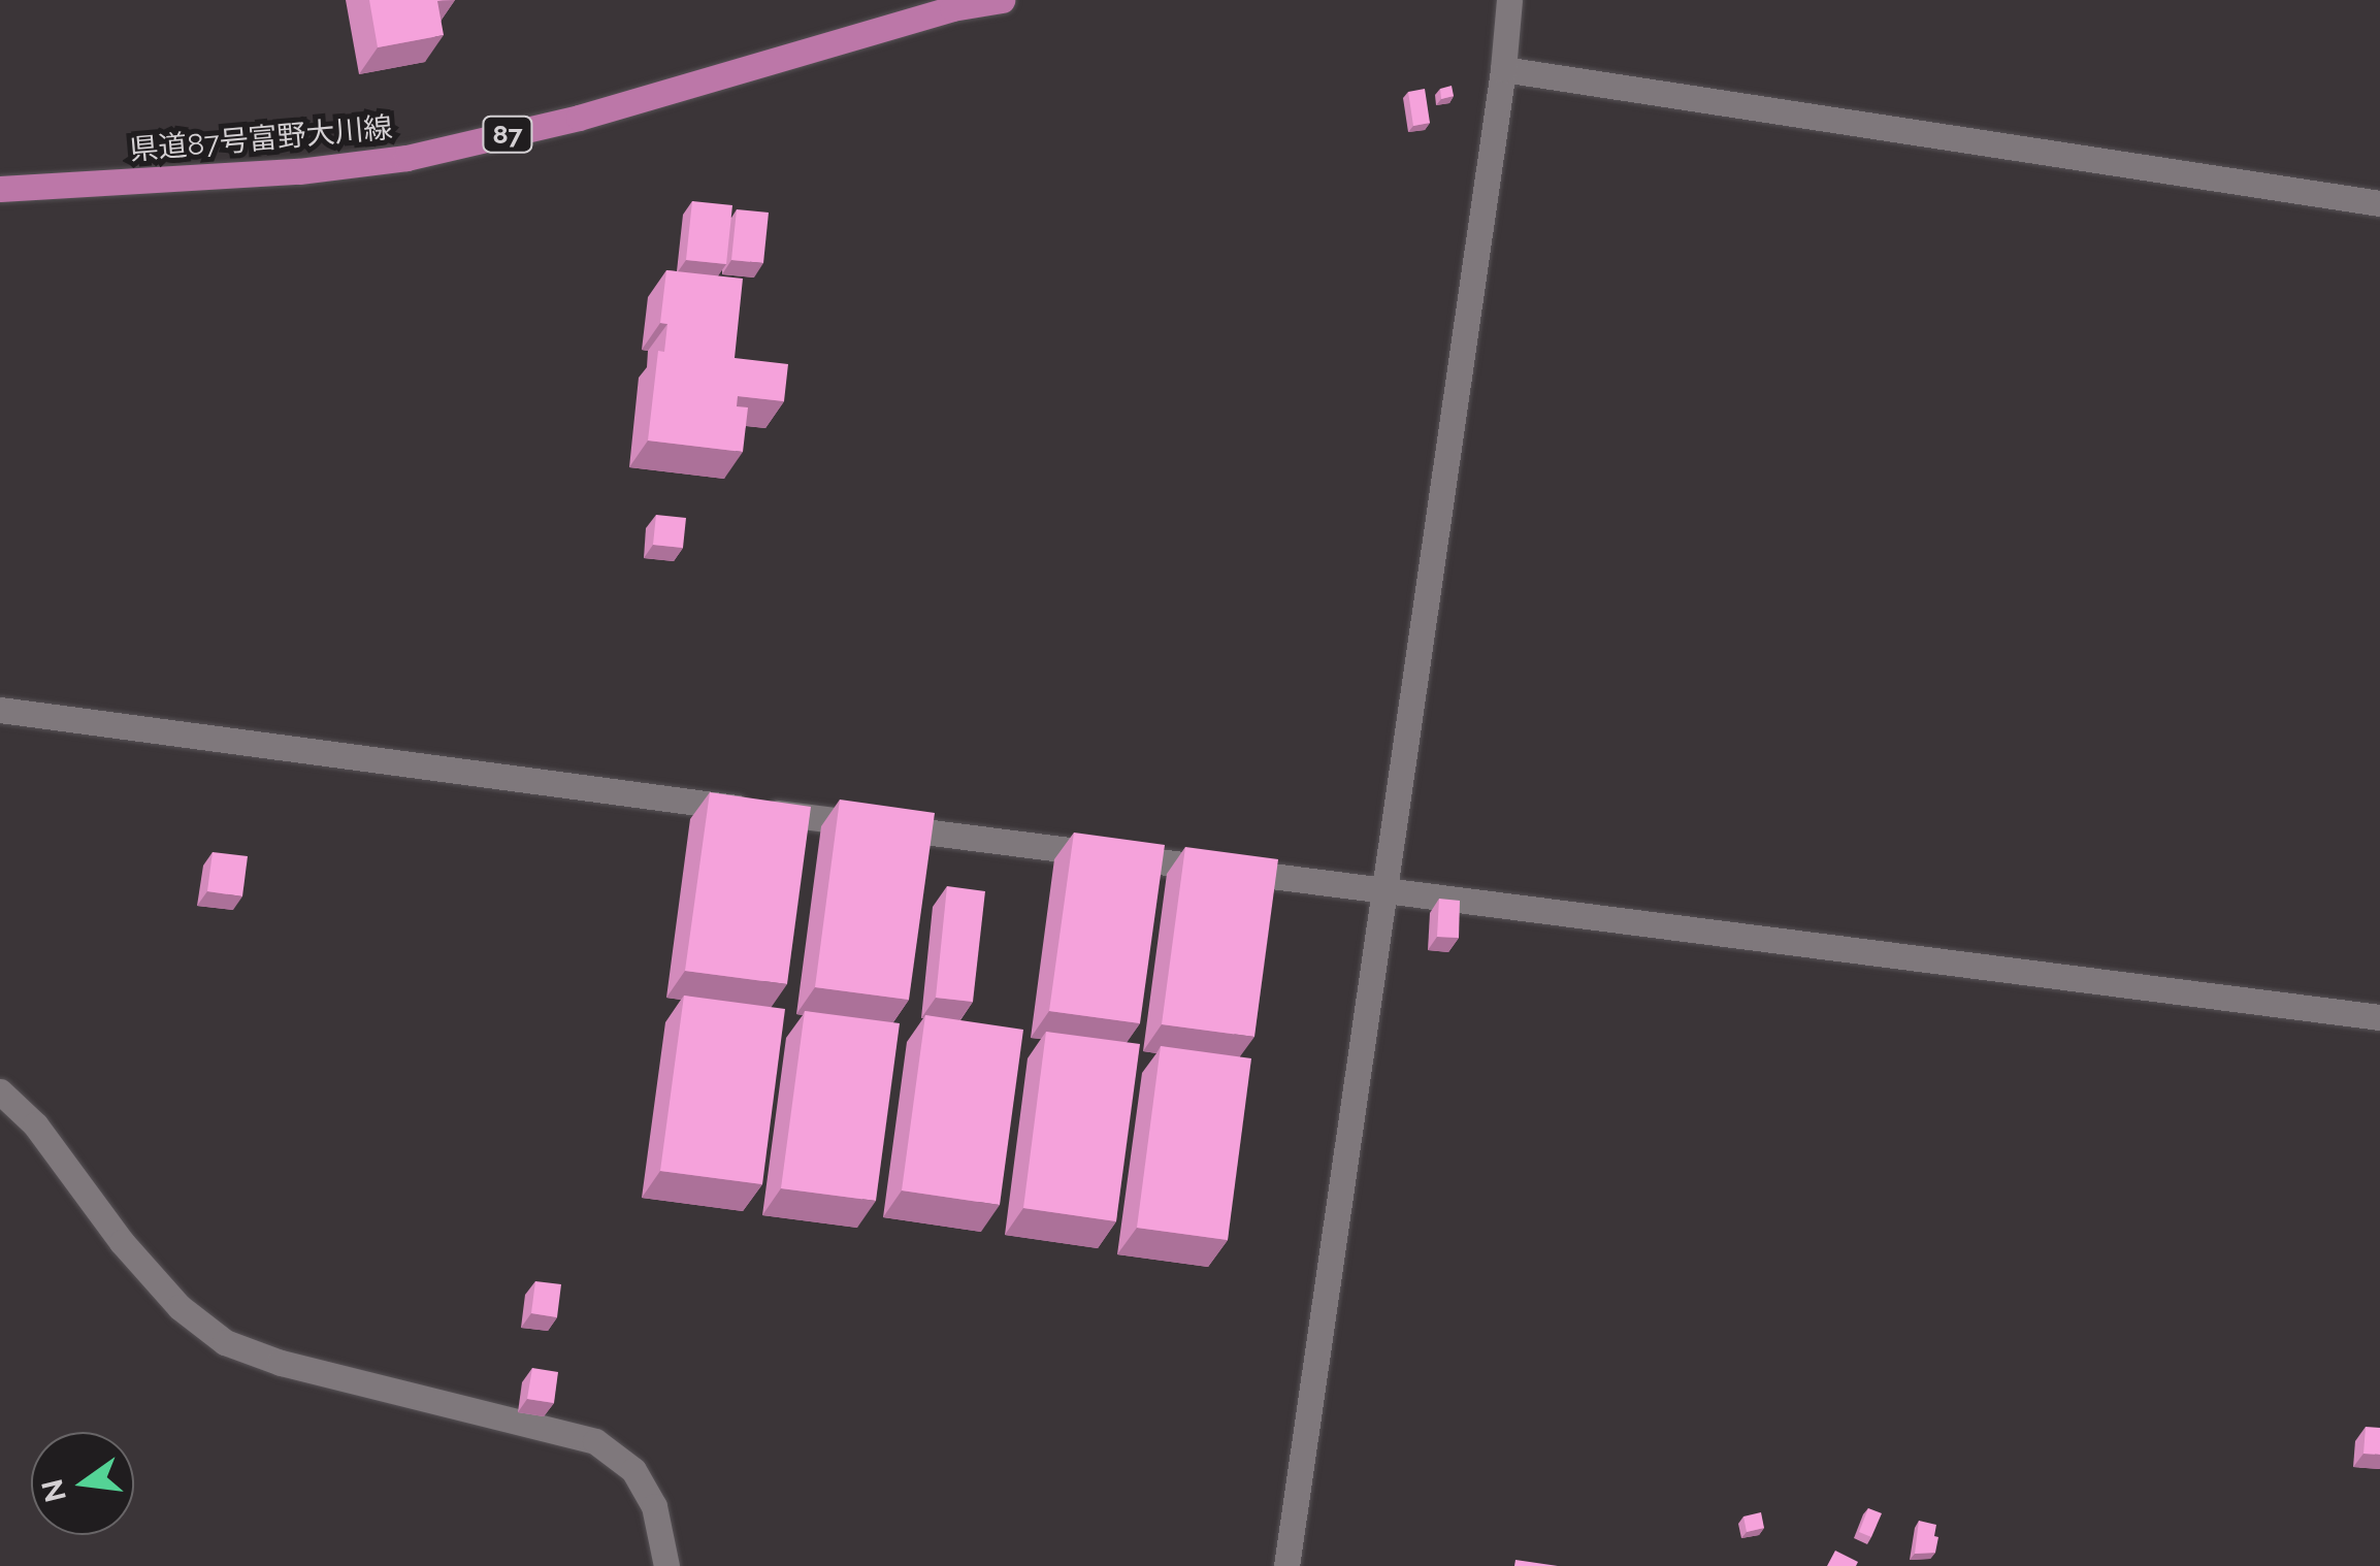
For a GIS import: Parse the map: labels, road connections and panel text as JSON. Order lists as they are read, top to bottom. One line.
{"streets":{"main road":["87","県道87号富野大川線"]},"north":"left"}
